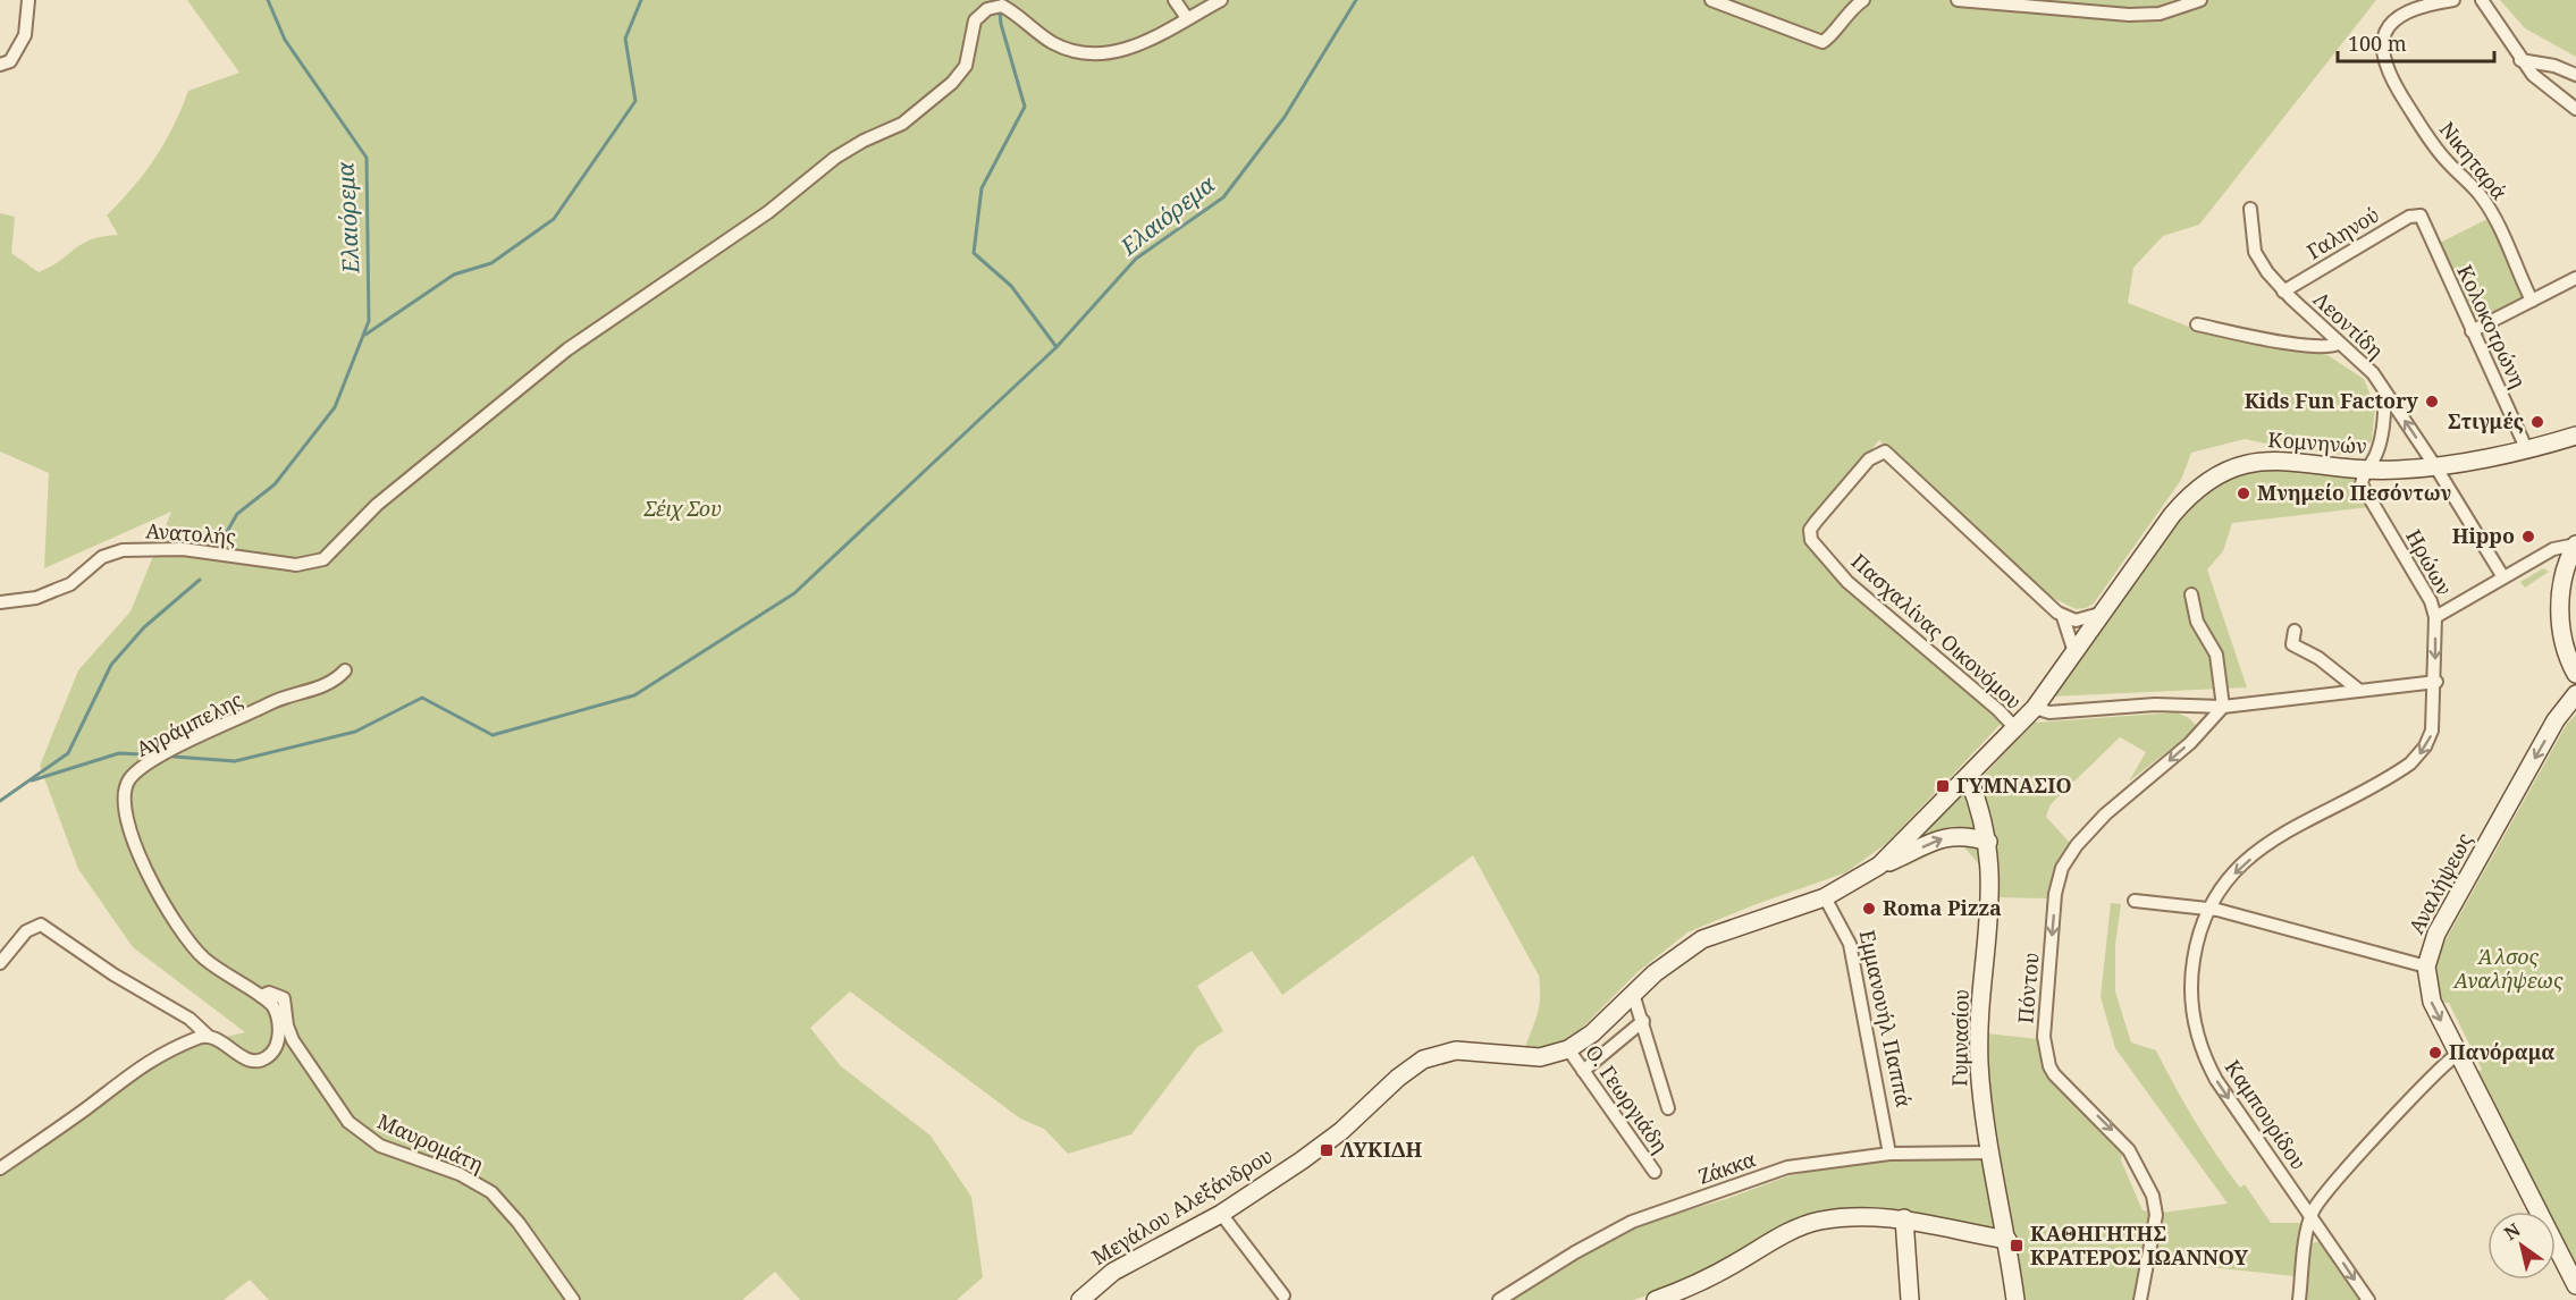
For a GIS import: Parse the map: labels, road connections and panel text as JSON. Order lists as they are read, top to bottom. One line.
{"streets":{"main road":["Κομνηνών","Αναλήψεως","Γυμνασίου","Μεγάλου Αλεξάνδρου"],"street":["Νικηταρά","Γαληνού","Λεοντίδη","Κολοκοτρώνη","Ανατολής","Ηρώων","Πασχαλίνας Οικονόμου","Αγράμπελης","Πόντου","Εμμανουήλ Παππά","Ο. Γεωργιάδη","Καμπουρίδου","Μαυρομάτη","Ζάκκα"]},"crossings":[["Γαληνού","Λεοντίδη"],["Γαληνού","Κολοκοτρώνη"],["Λεοντίδη","Κομνηνών"],["Κολοκοτρώνη","Κομνηνών"],["Κομνηνών","Ηρώων"],["Κομνηνών","Πασχαλίνας Οικονόμου"],["Κομνηνών","Μεγάλου Αλεξάνδρου"],["Ηρώων","Καμπουρίδου"],["Πασχαλίνας Οικονόμου","Μεγάλου Αλεξάνδρου"],["Αγράμπελης","Μαυρομάτη"],["Εμμανουήλ Παππά","Ζάκκα"],["Εμμανουήλ Παππά","Μεγάλου Αλεξάνδρου"],["Γυμνασίου","Ζάκκα"],["Γυμνασίου","Μεγάλου Αλεξάνδρου"],["Ο. Γεωργιάδη","Μεγάλου Αλεξάνδρου"]],"one_way":["Αναλήψεως","Πόντου"],"water":["Ελαιόρεμα"],"parks":["Σέιχ Σου","Άλσος Αναλήψεως"],"places":{"other":["Kids Fun Factory","Στιγμές","Μνημείο Πεσόντων","Hippo","Roma Pizza","Πανόραμα"],"transit":["ΓΥΜΝΑΣΙΟ","ΛΥΚΙΔΗ","ΚΑΘΗΓΗΤΗΣ ΚΡΑΤΕΡΟΣ ΙΩΑΝΝΟΥ"]},"scale_bar":"100 m","north":"top left"}
